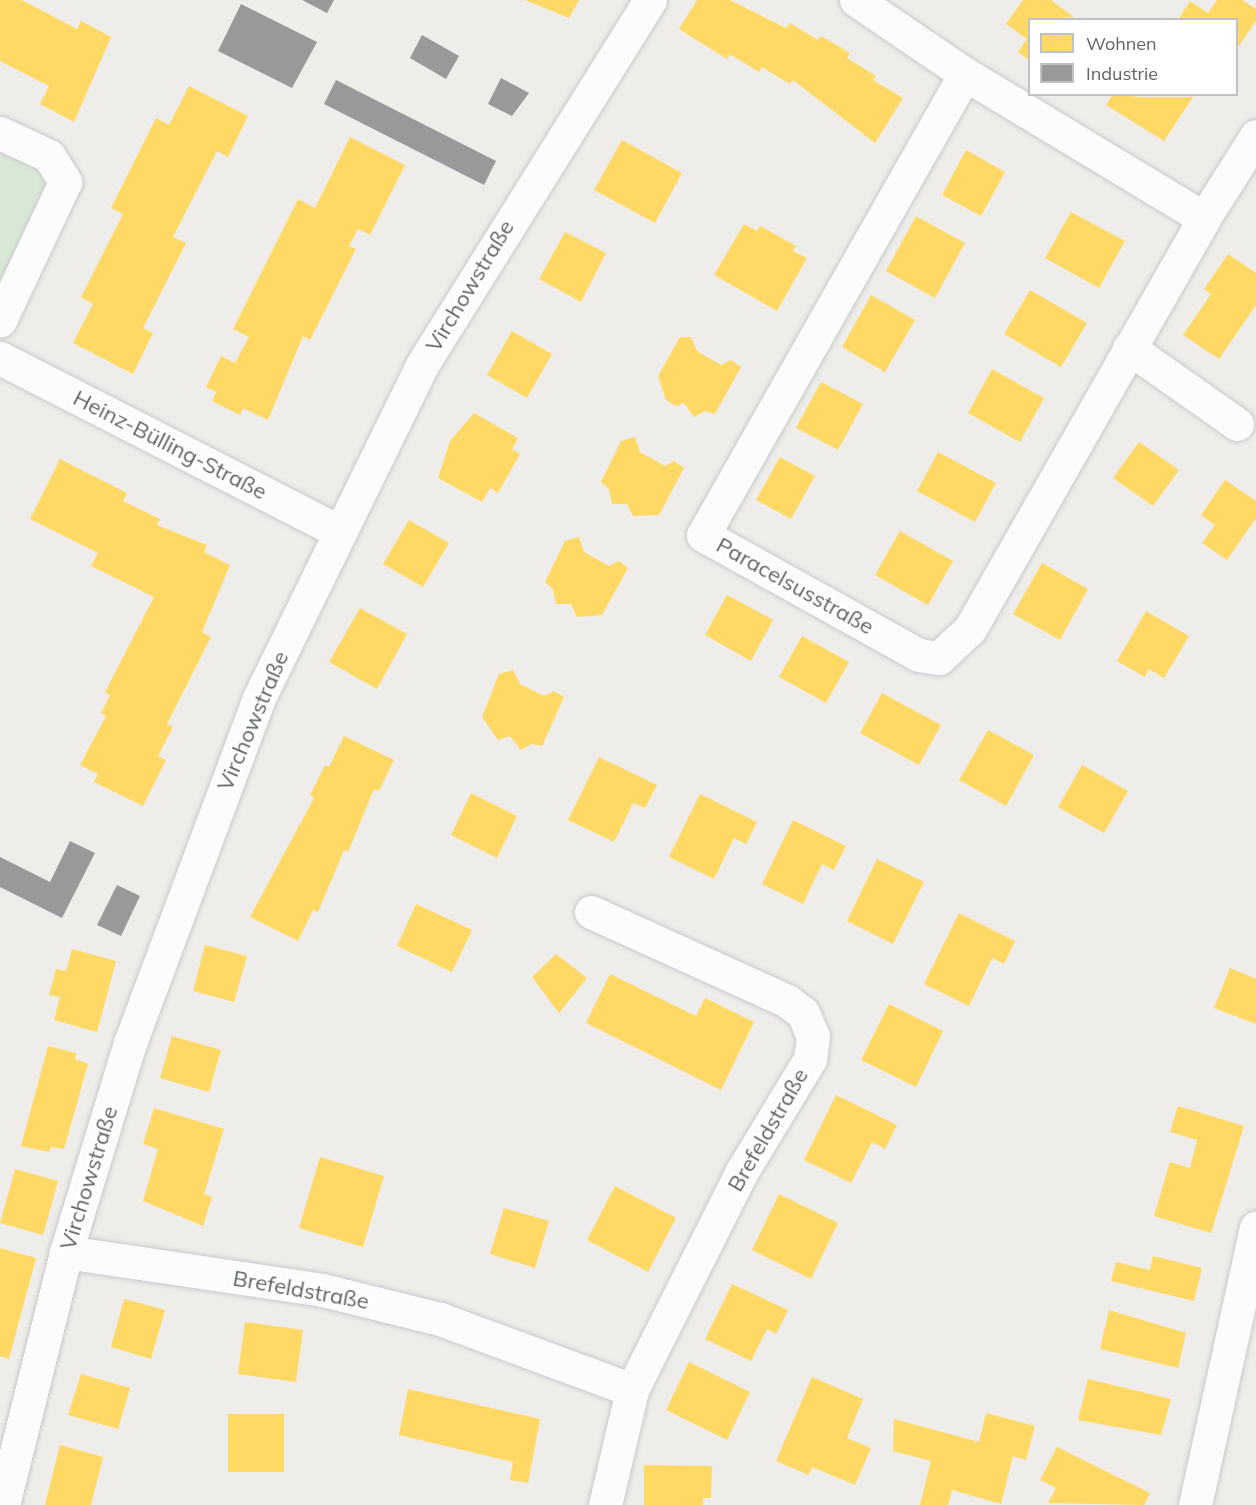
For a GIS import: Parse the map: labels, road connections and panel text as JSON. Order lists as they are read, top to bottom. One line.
{"streets":{"street":["Virchowstraße","Heinz-Bülling-Straße","Paracelsusstraße","Brefeldstraße"]},"crossings":[["Virchowstraße","Heinz-Bülling-Straße"],["Virchowstraße","Brefeldstraße"]],"legend":["Wohnen","Industrie"]}
